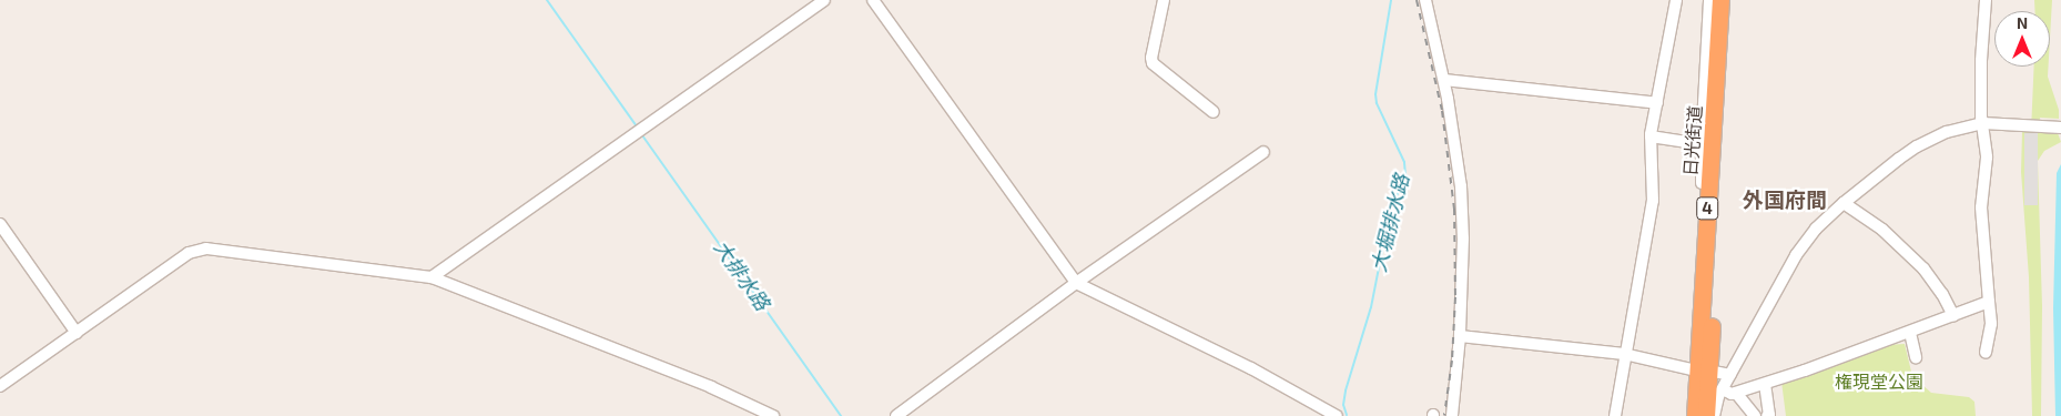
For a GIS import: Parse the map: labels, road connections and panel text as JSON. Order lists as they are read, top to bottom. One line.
{"streets":{"highway":["日光街道","4"]},"districts":["外国府間"],"water":["大堀排水路","大排水路"],"parks":["権現堂公園"],"north":"top"}
